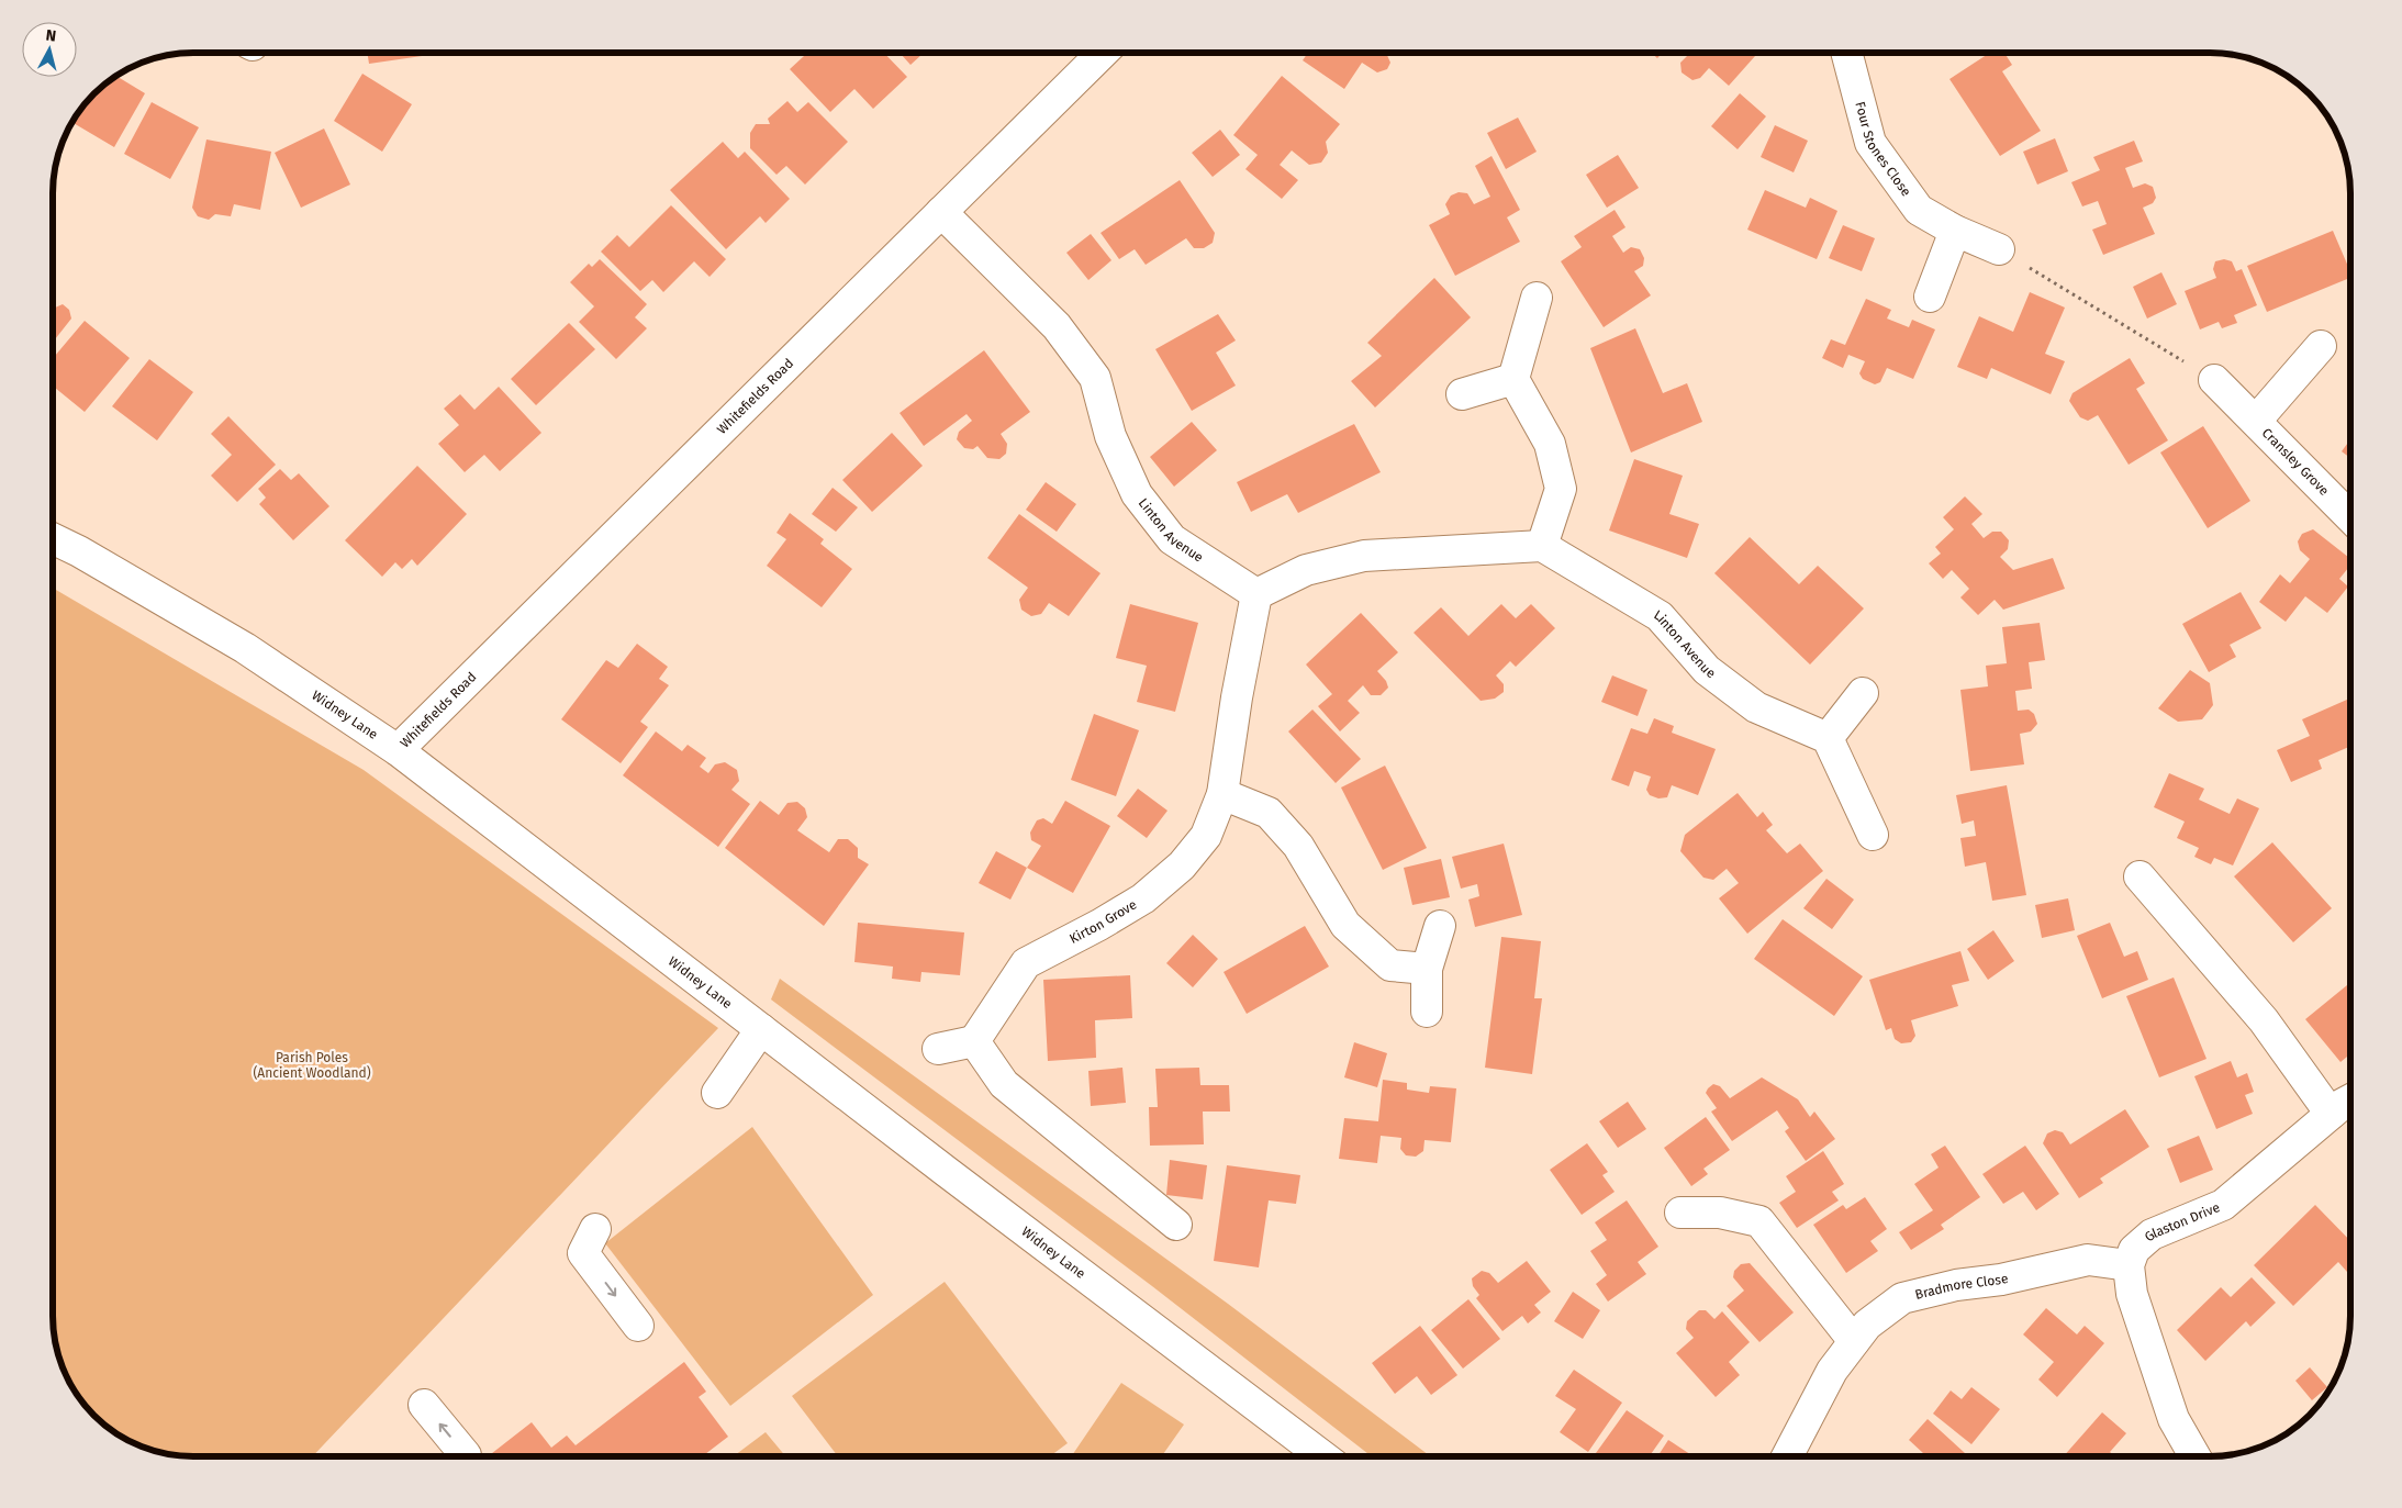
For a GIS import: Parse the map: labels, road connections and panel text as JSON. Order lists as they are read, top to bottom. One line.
{"streets":{"street":["Four Stones Close","Whitefields Road","Cransley Grove","Linton Avenue","Widney Lane","Kirton Grove","Glaston Drive","Bradmore Close"]},"crossings":[["Whitefields Road","Linton Avenue"],["Whitefields Road","Widney Lane"],["Linton Avenue","Kirton Grove"],["Glaston Drive","Bradmore Close"]],"parks":["Parish Poles (Ancient Woodland)"],"north":"top"}
